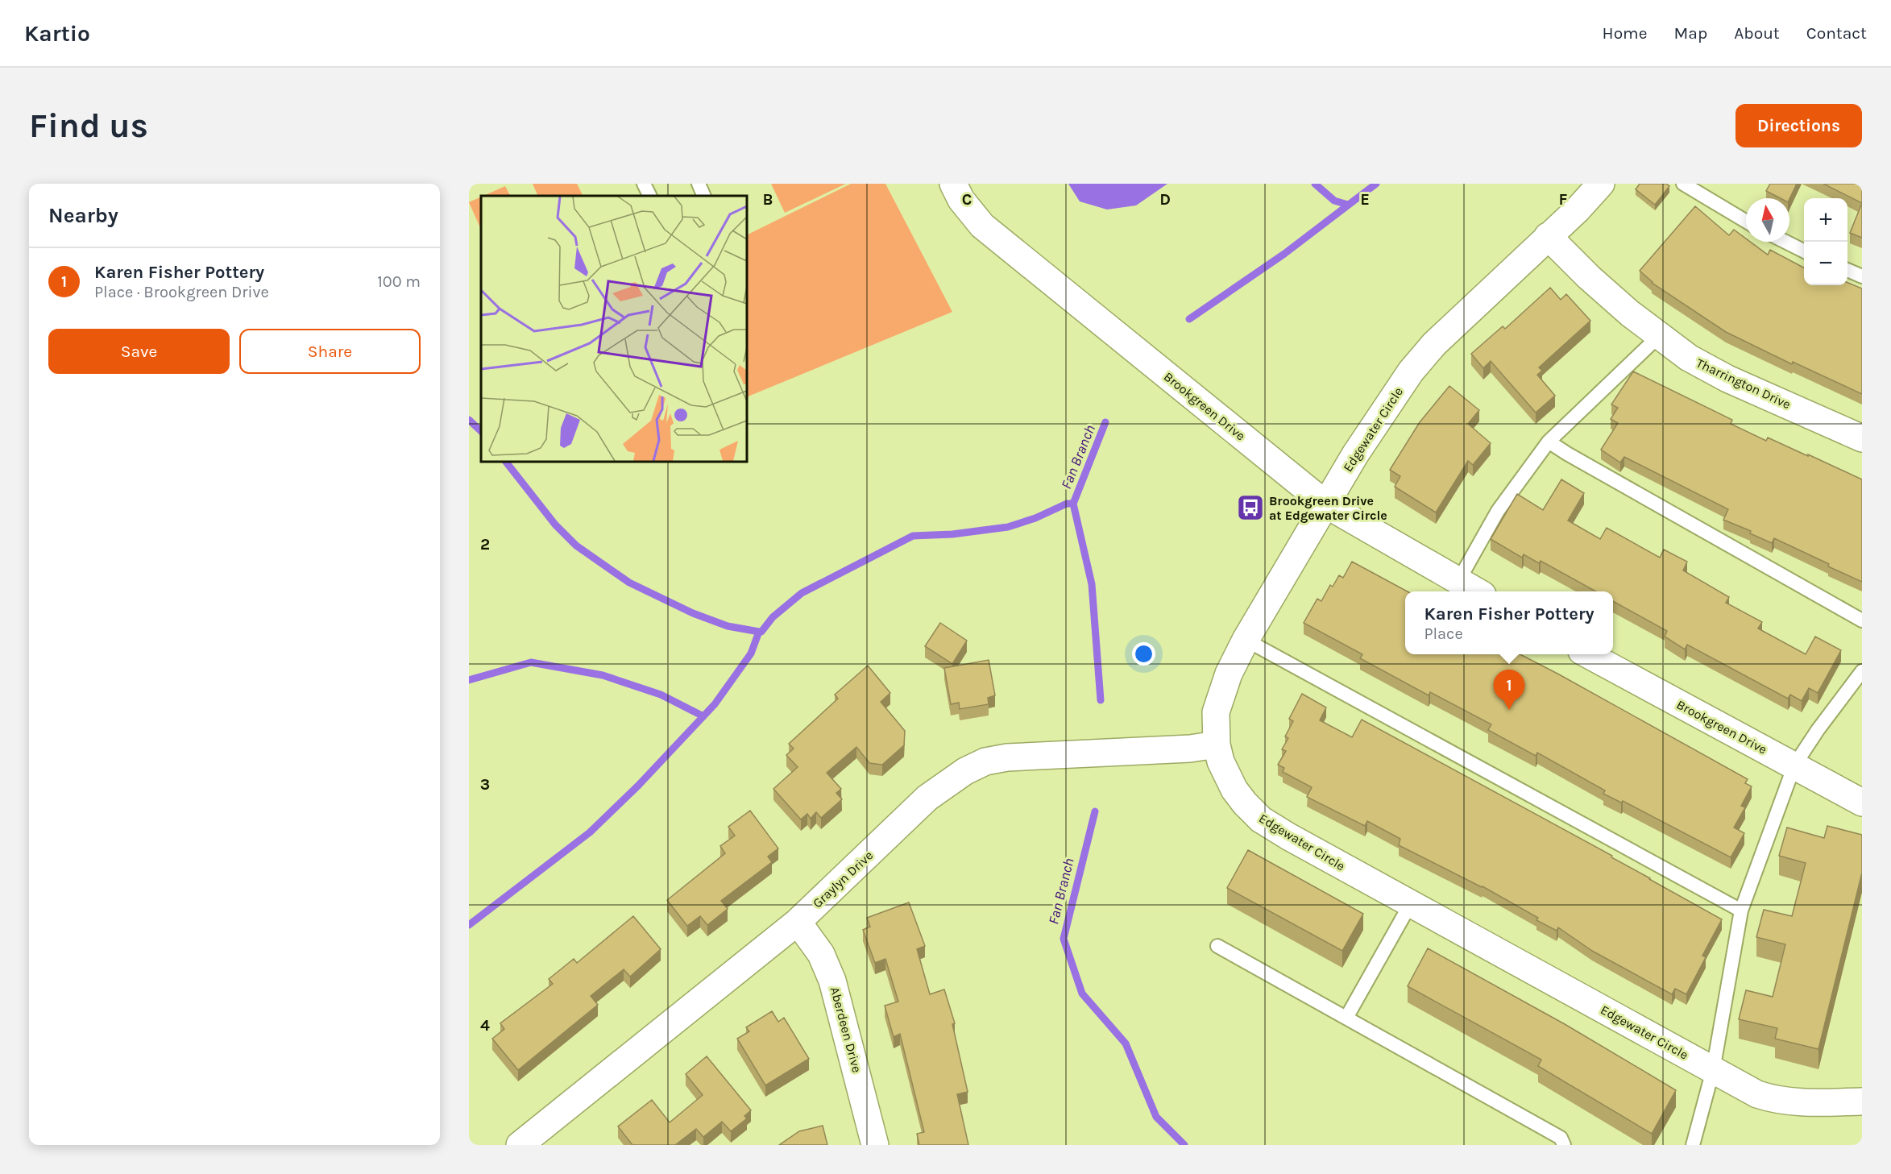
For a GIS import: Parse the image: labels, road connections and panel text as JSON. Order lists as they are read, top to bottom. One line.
{"streets":{"street":["Tharrington Drive","Brookgreen Drive","Edgewater Circle","Graylyn Drive","Aberdeen Drive"]},"crossings":[["Tharrington Drive","Edgewater Circle"],["Brookgreen Drive","Edgewater Circle"],["Edgewater Circle","Graylyn Drive"],["Graylyn Drive","Aberdeen Drive"]],"water":["Fan Branch"],"places":{"bus stop":["Brookgreen Drive at Edgewater Circle"]},"north":"top","page":{"header":"Kartio","nav":["Home","Map","About","Contact"],"buttons":["Directions",["Save","Share"]],"title":"Find us","heading":"Nearby","map_buttons":["+","−"],"list":[{"mark":"1","name":"Karen Fisher Pottery","note":"Place · Brookgreen Drive","value":"100 m"}],"popup":["Karen Fisher Pottery","Place"],"pins":"1"},"grid":{"columns":["B","C","D","E","F"],"rows":["2","3","4"]}}
